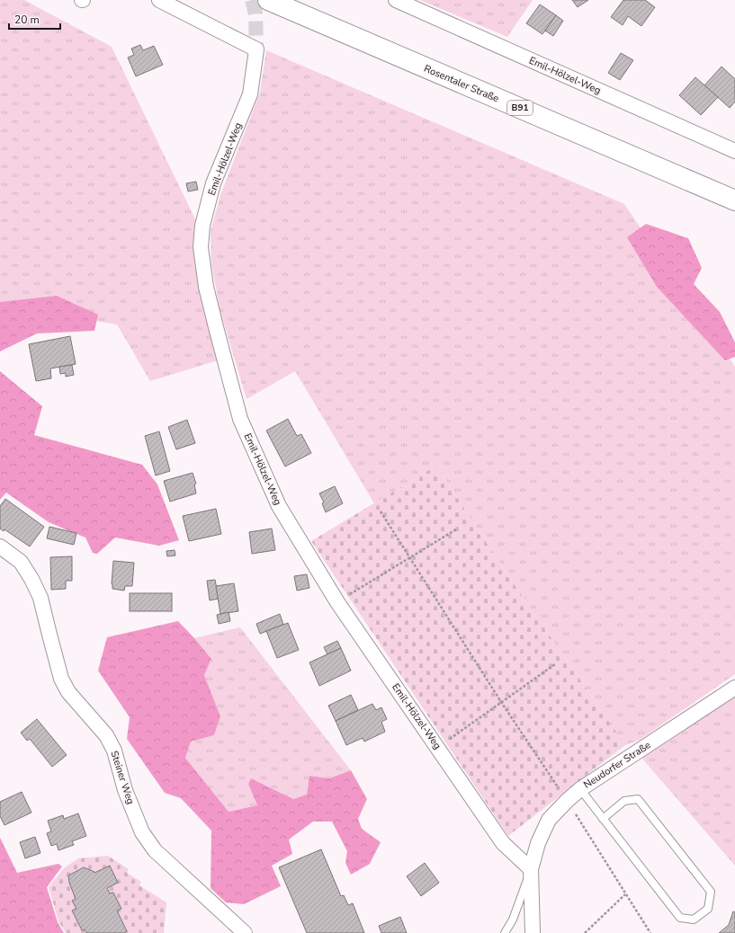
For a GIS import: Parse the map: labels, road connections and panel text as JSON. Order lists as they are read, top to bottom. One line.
{"streets":{"main road":["Rosentaler Straße","B91"],"street":["Emil-Hölzel-Weg","Neudorfer Straße","Steiner Weg"]},"crossings":[["Emil-Hölzel-Weg","Neudorfer Straße"]],"scale_bar":"20 m"}
